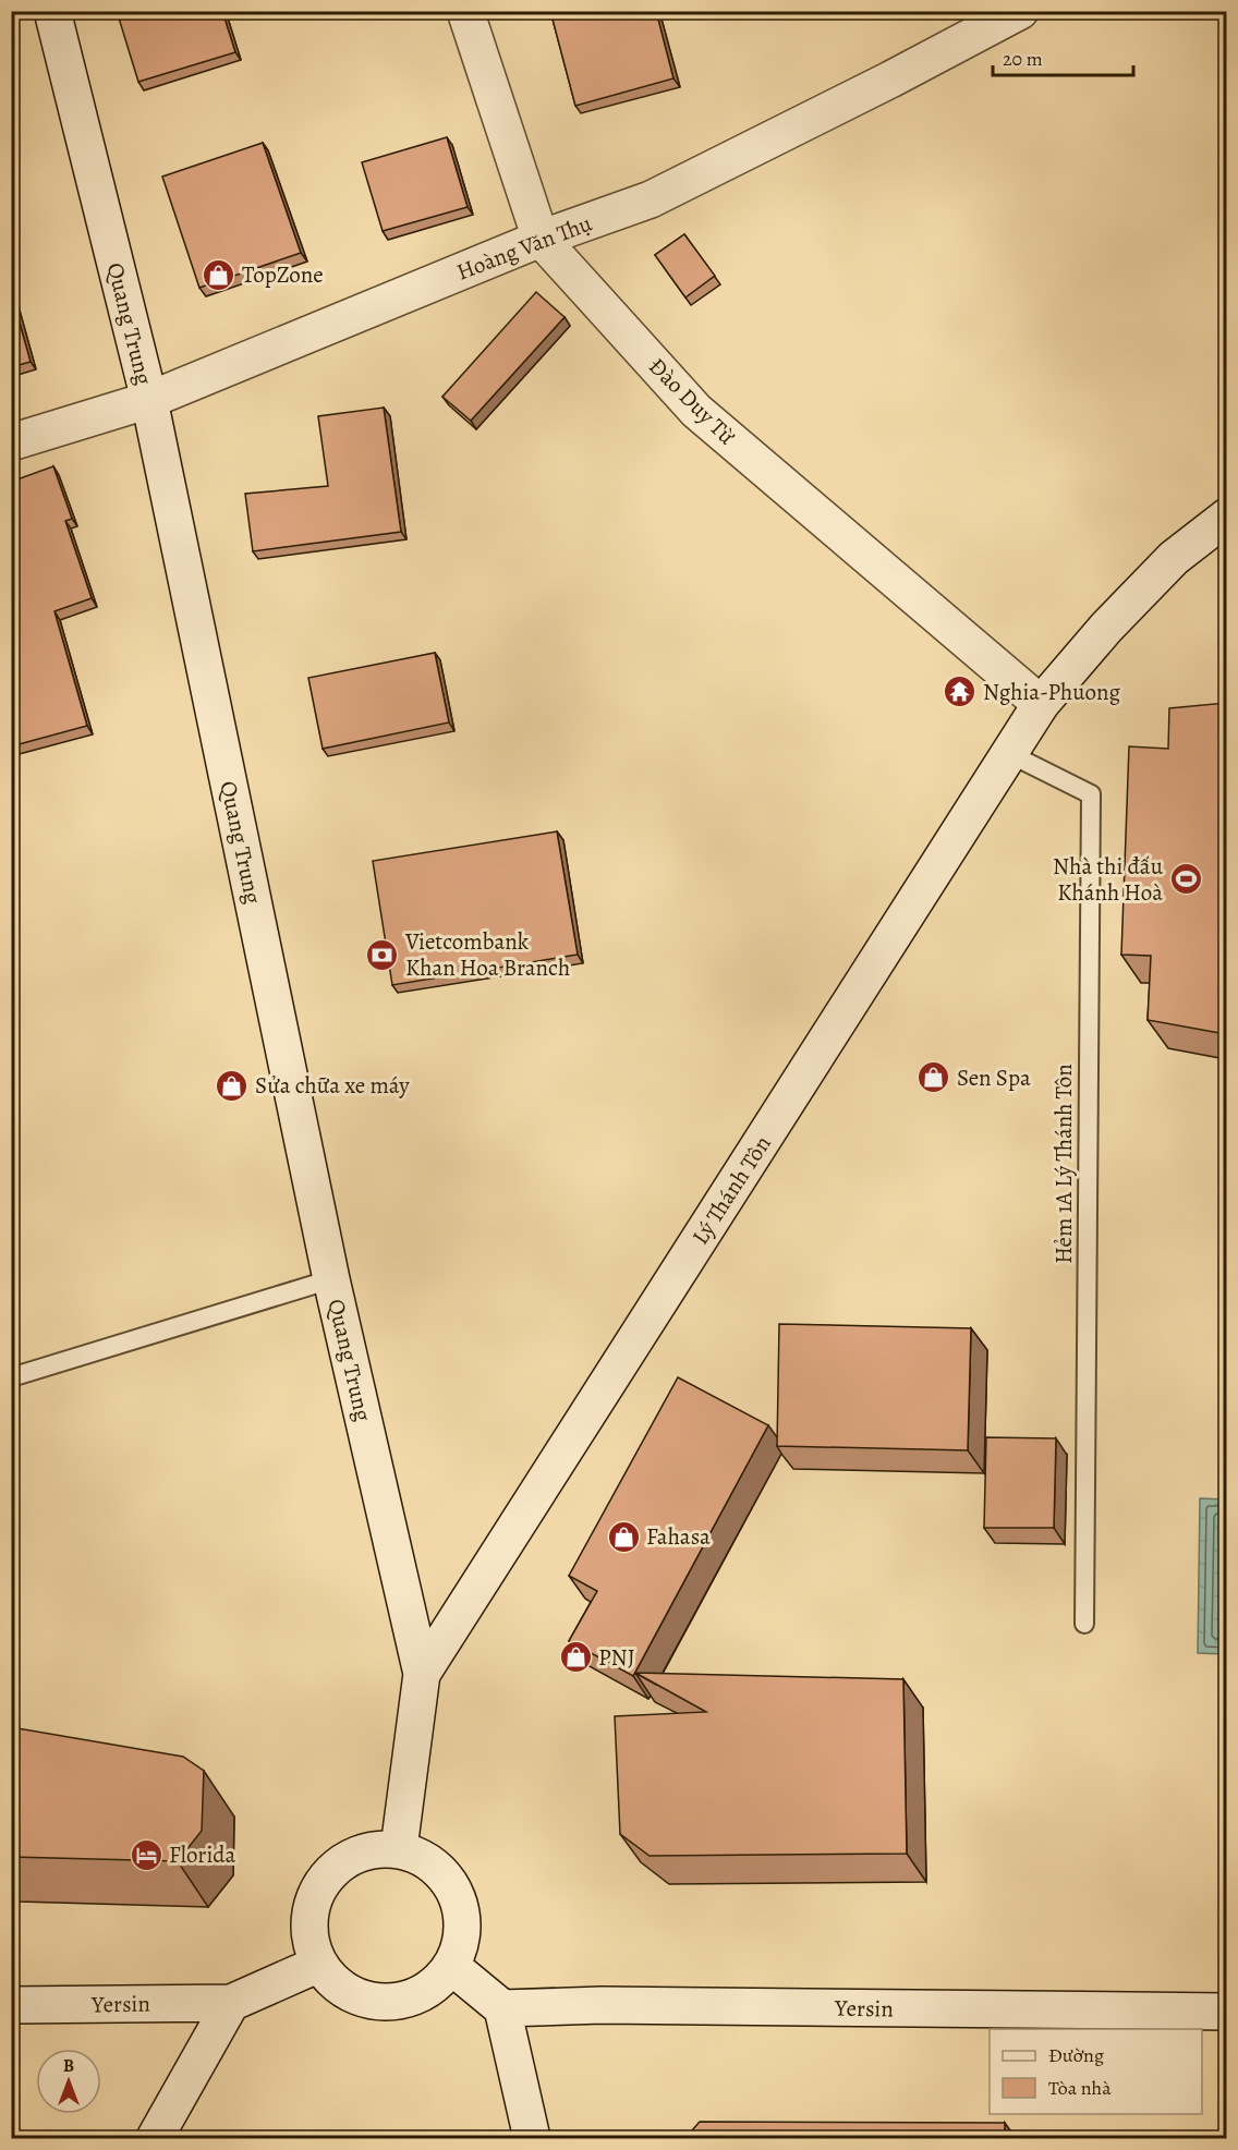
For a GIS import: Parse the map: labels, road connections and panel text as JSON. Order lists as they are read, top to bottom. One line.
{"streets":{"street":["Hoàng Văn Thụ","Quang Trung","Đào Duy Từ","Lý Thánh Tôn","Yersin"],"lane":["Hẻm 1A Lý Thánh Tôn"]},"crossings":[["Hoàng Văn Thụ","Quang Trung"],["Hoàng Văn Thụ","Đào Duy Từ"],["Quang Trung","Lý Thánh Tôn"],["Đào Duy Từ","Lý Thánh Tôn"],["Hẻm 1A Lý Thánh Tôn","Lý Thánh Tôn"]],"places":{"shop":["TopZone","Sen Spa","Sửa chữa xe máy","Fahasa","PNJ"],"temple":["Nghia-Phuong"],"sports":["Nhà thi đấu Khánh Hoà"],"bank":["Vietcombank Khan Hoa Branch"],"hotel":["Florida"]},"legend":["Đường","Tòa nhà"],"scale_bar":"20 m","north":"top"}
